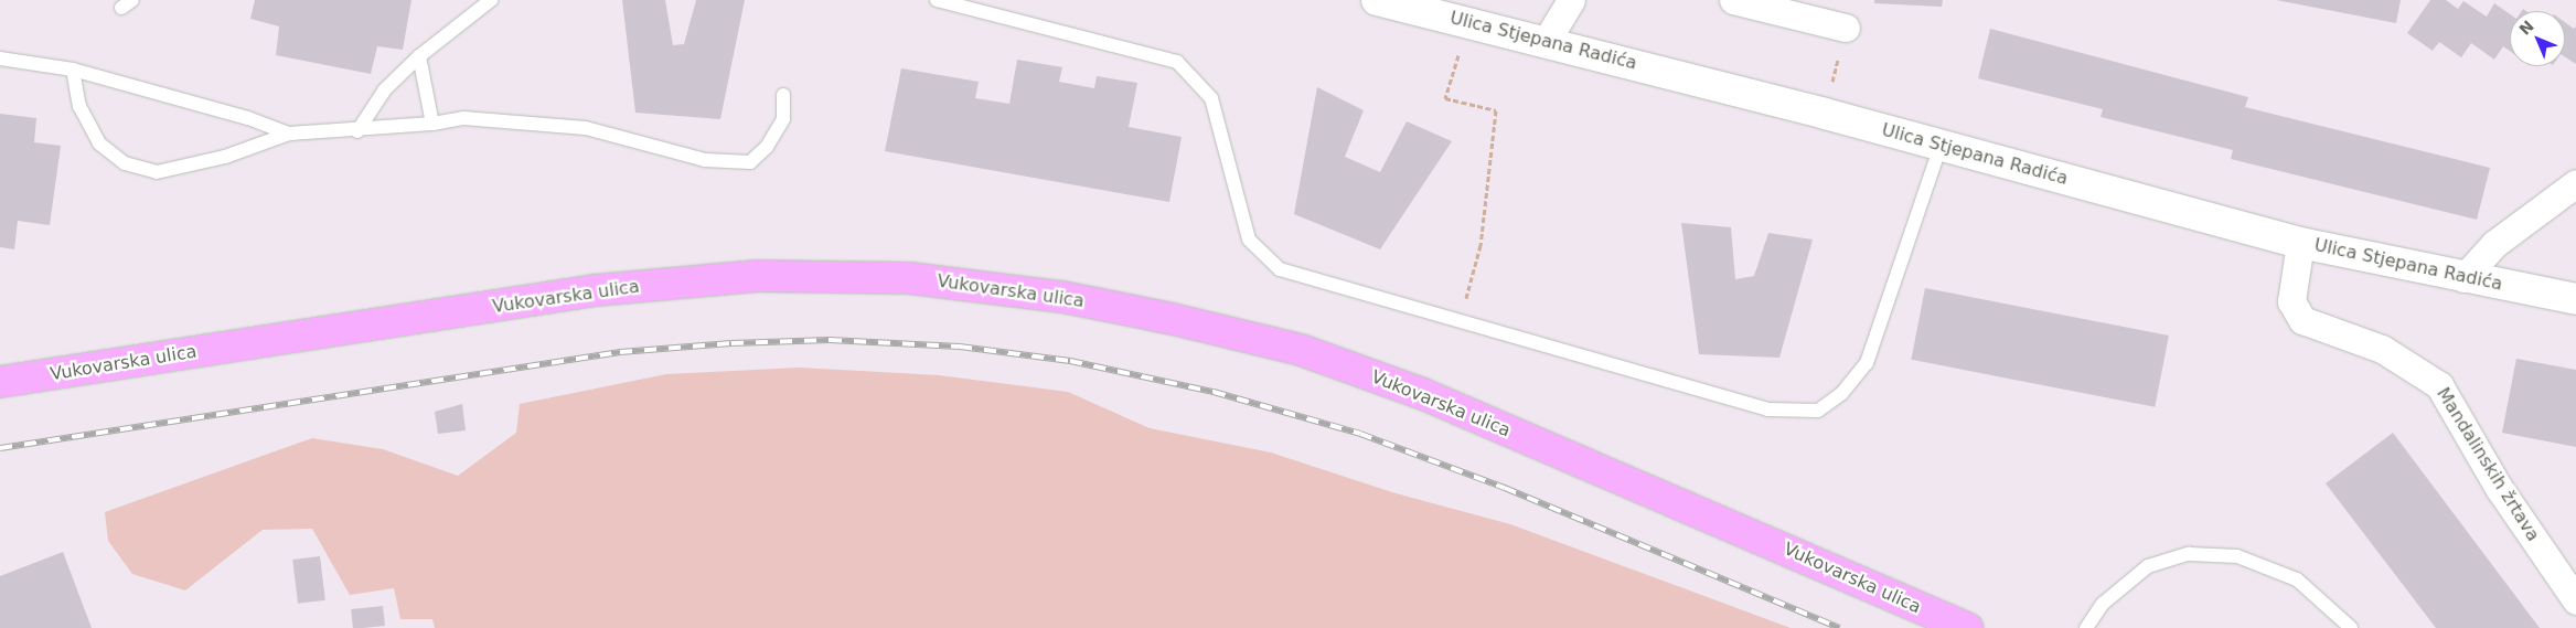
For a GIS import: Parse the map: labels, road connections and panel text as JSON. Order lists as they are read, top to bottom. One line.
{"streets":{"main road":["Ulica Stjepana Radića","Vukovarska ulica"],"street":["Mandalinskih žrtava"]},"crossings":[["Ulica Stjepana Radića","Mandalinskih žrtava"]],"north":"top left"}
